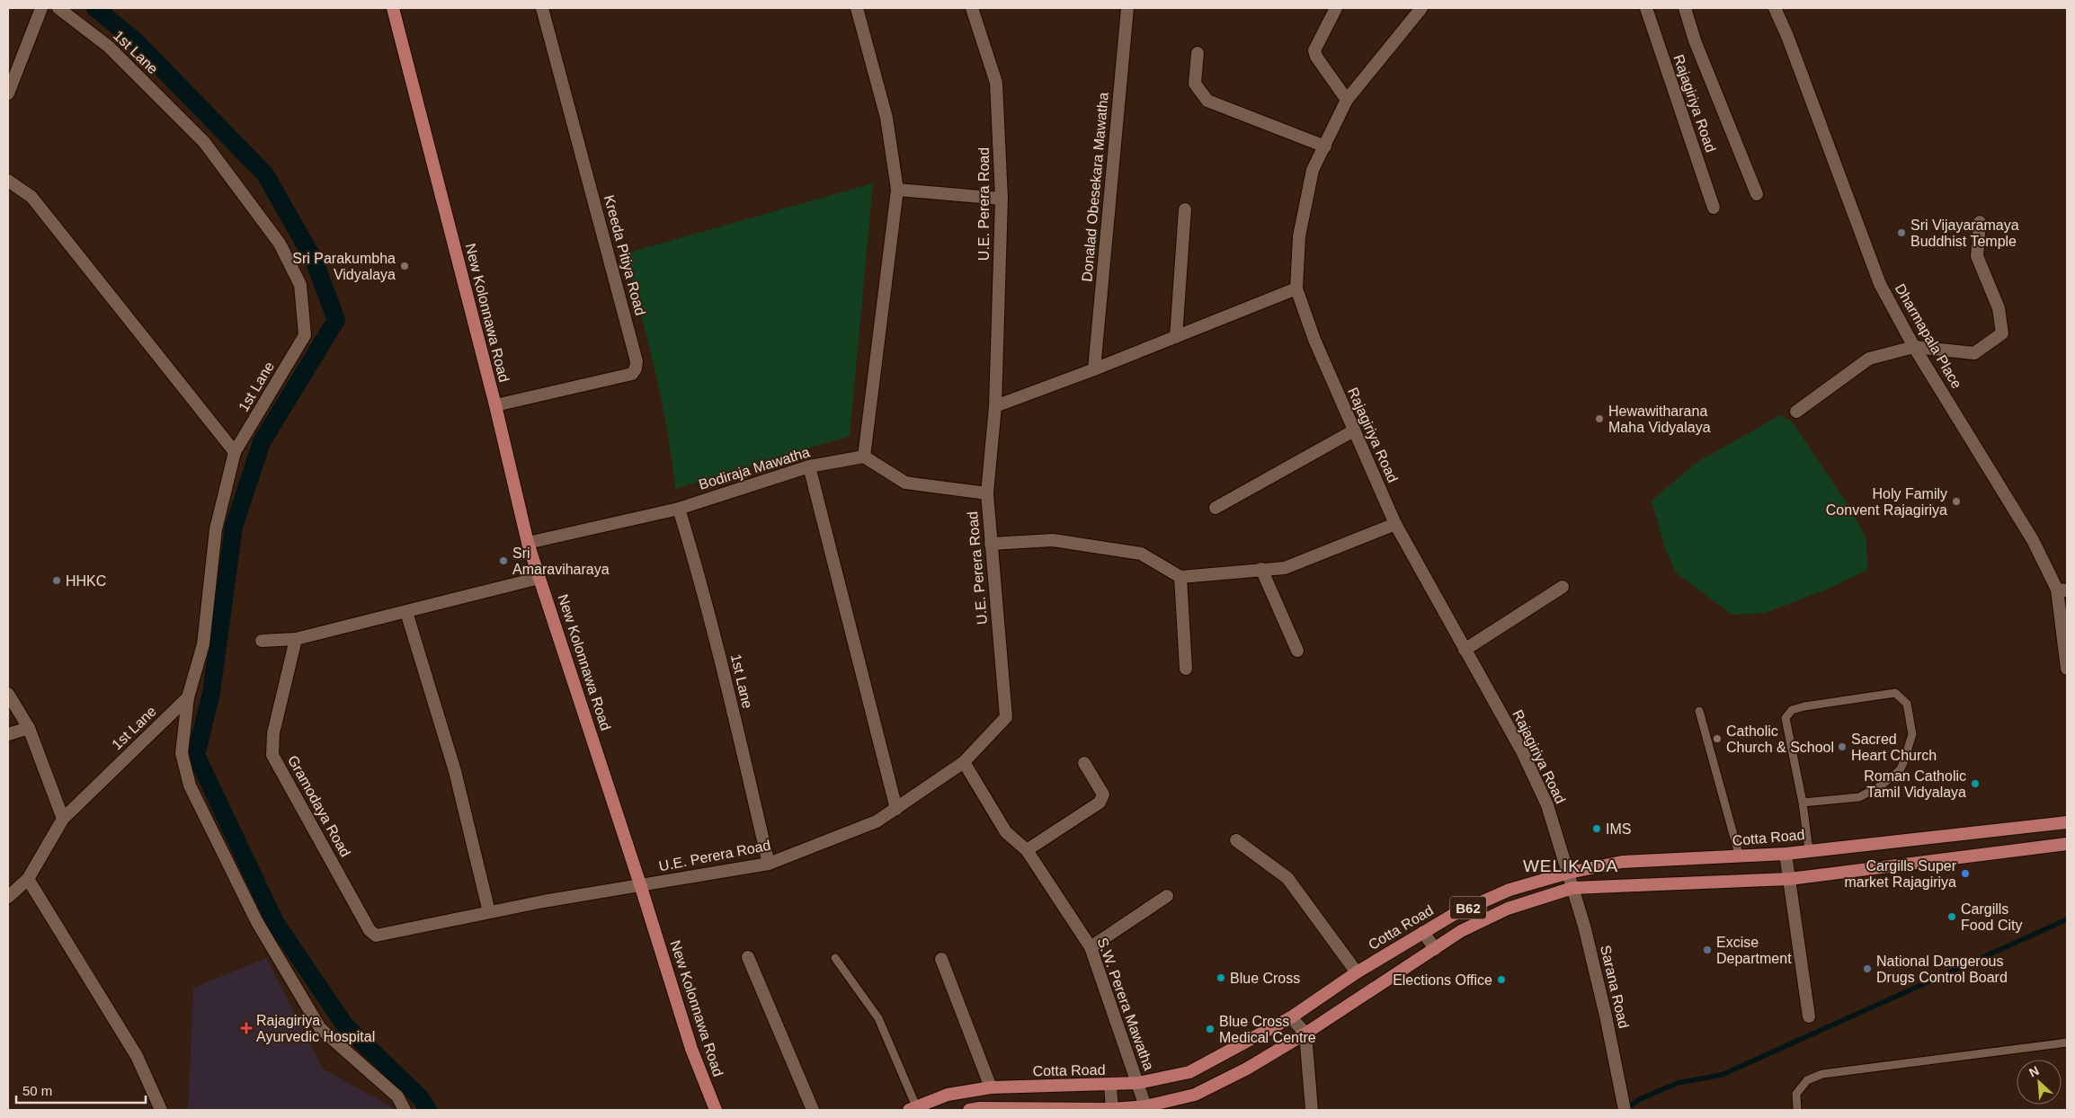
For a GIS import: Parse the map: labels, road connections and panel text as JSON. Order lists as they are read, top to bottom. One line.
{"streets":{"main road":["New Kolonnawa Road","Cotta Road","B62"],"street":["1st Lane","Rajagiriya Road","Donalad Obesekara Mawatha","U.E. Perera Road","Kreeda Pitiya Road","Dharmapala Place","Bodiraja Mawatha","Gramodaya Road","Sarana Road","S.W. Perera Mawatha"]},"crossings":[["1st Lane","U.E. Perera Road"],["1st Lane","Bodiraja Mawatha"],["Rajagiriya Road","Cotta Road"],["Rajagiriya Road","Sarana Road"],["U.E. Perera Road","New Kolonnawa Road"],["U.E. Perera Road","Gramodaya Road"],["U.E. Perera Road","S.W. Perera Mawatha"],["Kreeda Pitiya Road","New Kolonnawa Road"],["New Kolonnawa Road","Bodiraja Mawatha"],["New Kolonnawa Road","Gramodaya Road"],["Cotta Road","Sarana Road"],["Cotta Road","S.W. Perera Mawatha"],["B62","Sarana Road"],["B62","S.W. Perera Mawatha"]],"districts":["WELIKADA"],"places":{"other":["Sri Vijayaramaya Buddhist Temple","Sri Parakumbha Vidyalaya","Hewawitharana Maha Vidyalaya","Holy Family Convent Rajagiriya","Sri Amaraviharaya","HHKC","Catholic Church & School","Sacred Heart Church","Roman Catholic Tamil Vidyalaya","IMS","Cargills Super market Rajagiriya","Cargills Food City","Excise Department","National Dangerous Drugs Control Board","Blue Cross","Elections Office","Blue Cross Medical Centre"],"health":["Rajagiriya Ayurvedic Hospital"]},"scale_bar":"50 m","north":"top left"}
